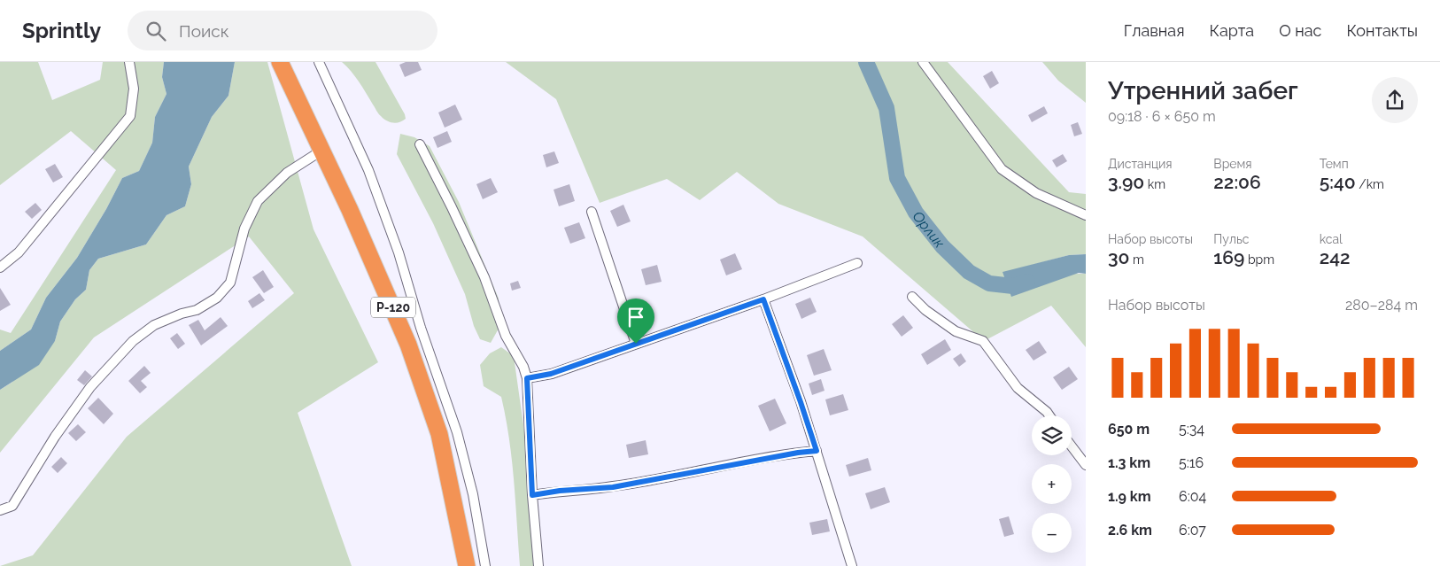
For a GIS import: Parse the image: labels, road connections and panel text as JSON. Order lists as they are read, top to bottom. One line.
{"streets":{"highway":["Р-120"]},"water":["Орлик"],"page":{"header":"Sprintly","search":"Поиск","nav":["Главная","Карта","О нас","Контакты"],"heading":["Утренний забег","09:18 · 6 × 650 m"],"stats":[["Дистанция","3.90 km"],["Время","22:06"],["Темп","5:40 /km"],["Набор высоты","30 m"],["Пульс","169 bpm"],["kcal","242"]],"chart":["Набор высоты","280–284 m"],"list":[{"name":"650 m","note":"5:34"},{"name":"1.3 km","note":"5:16"},{"name":"1.9 km","note":"6:04"},{"name":"2.6 km","note":"6:07"}],"map_buttons":["+","−"]}}
